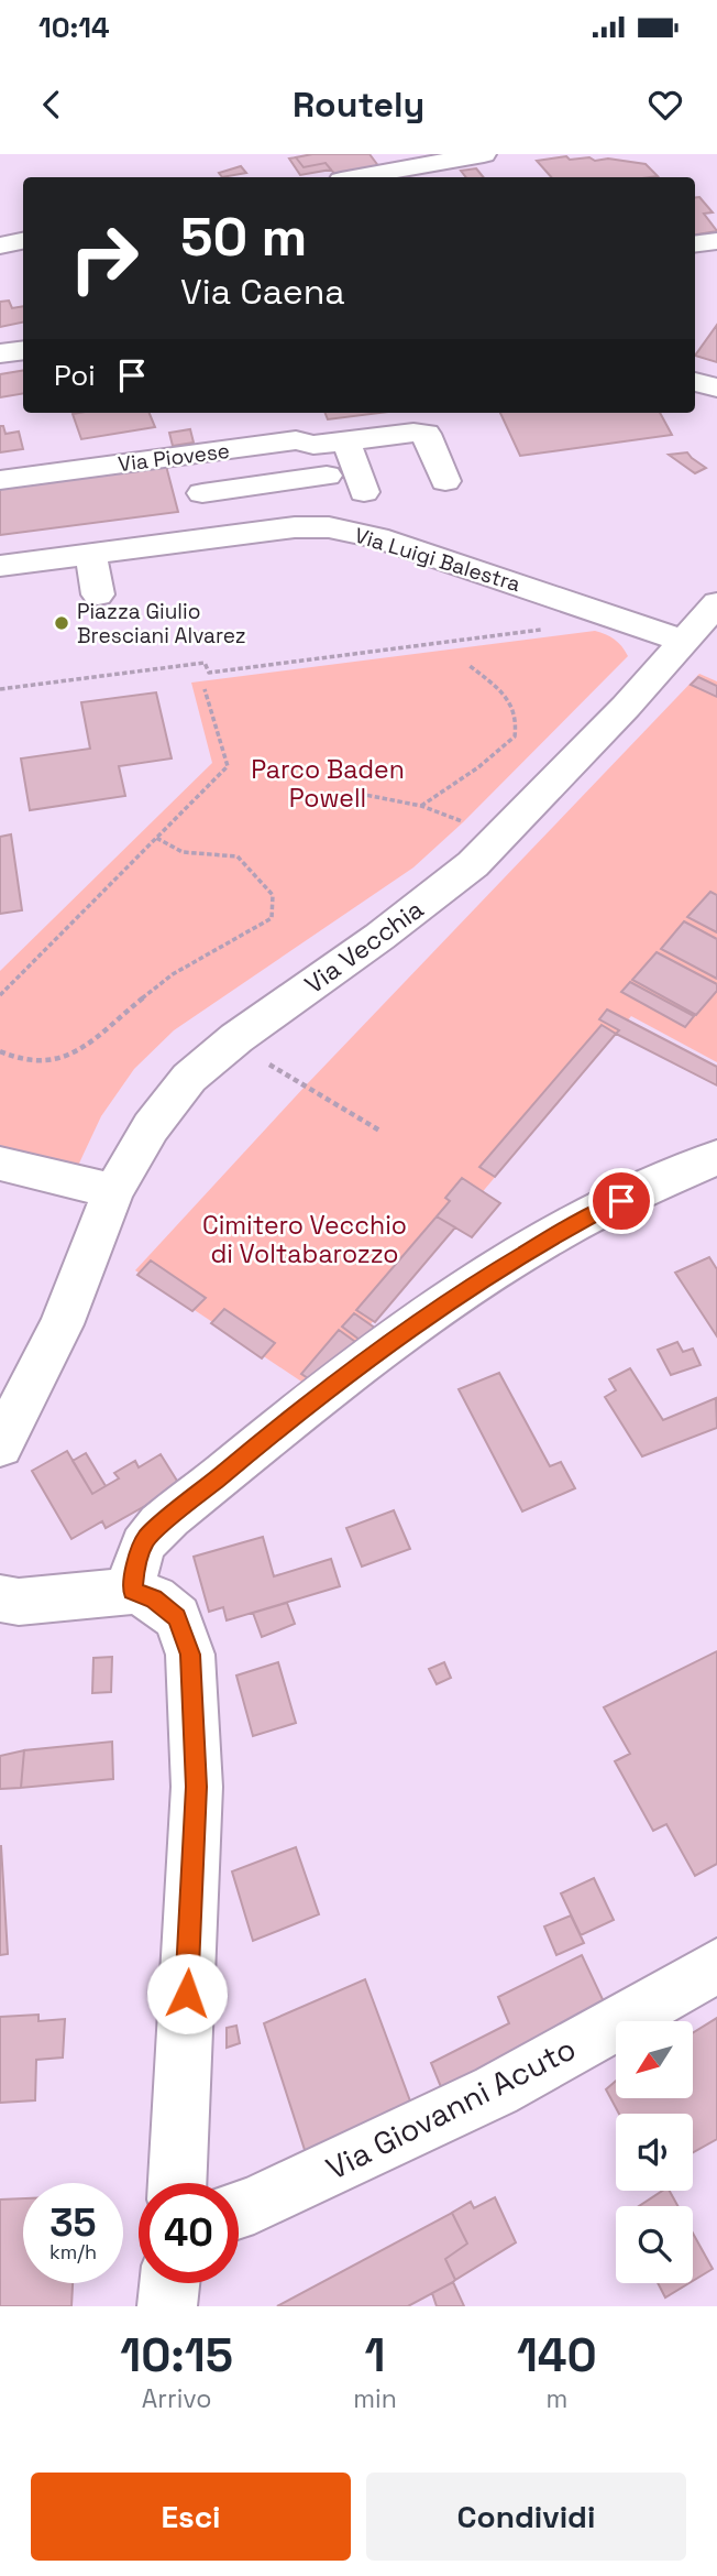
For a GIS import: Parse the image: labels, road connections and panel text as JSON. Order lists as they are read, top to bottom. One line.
{"streets":{"street":["Via Piovese","Via Luigi Balestra","Via Vecchia","Via Giovanni Acuto"]},"crossings":[["Via Luigi Balestra","Via Vecchia"]],"parks":["Parco Baden Powell","Cimitero Vecchio di Voltabarozzo"],"places":["Piazza Giulio Bresciani Alvarez"],"north":"bottom left","page":{"status":"10:14","header":"Routely","turn":["50 m","Via Caena"],"then":"Poi","speed":"35 km/h","limit":"40","eta":["10:15","Arrivo","1","min","140","m"],"buttons":["Esci","Condividi"]}}
